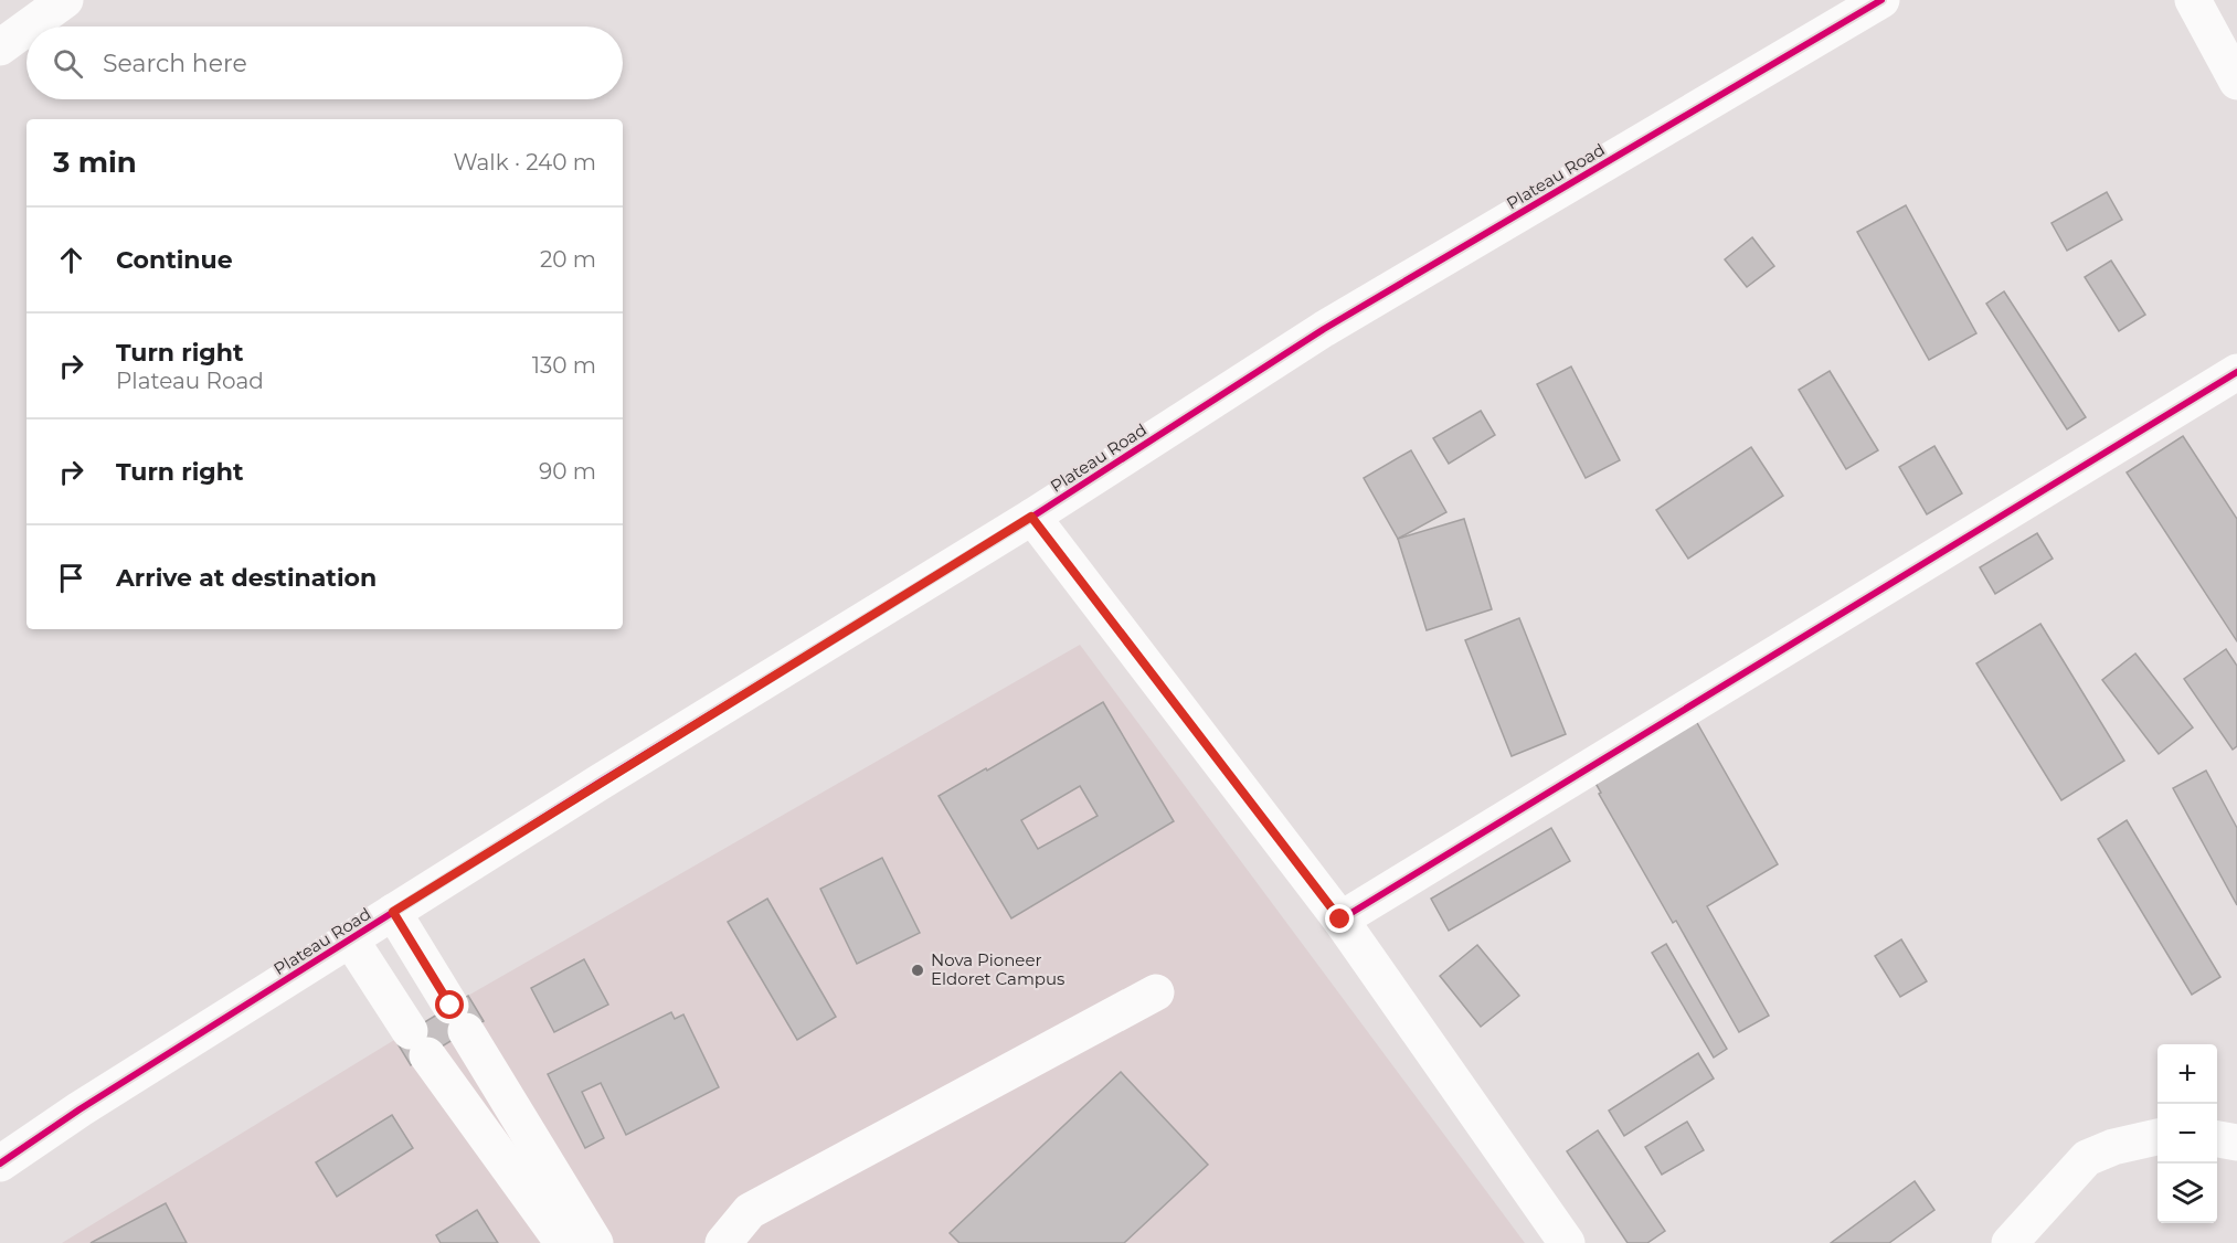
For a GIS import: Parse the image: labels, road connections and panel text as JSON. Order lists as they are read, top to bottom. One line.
{"streets":{"street":["Plateau Road"]},"places":["Nova Pioneer Eldoret Campus"],"page":{"search":"Search here","heading":["3 min","Walk · 240 m"],"list":[["Continue","20 m"],["Turn right","Plateau Road","130 m"],["Turn right","90 m"],"Arrive at destination"],"map_buttons":["+","−"]}}
